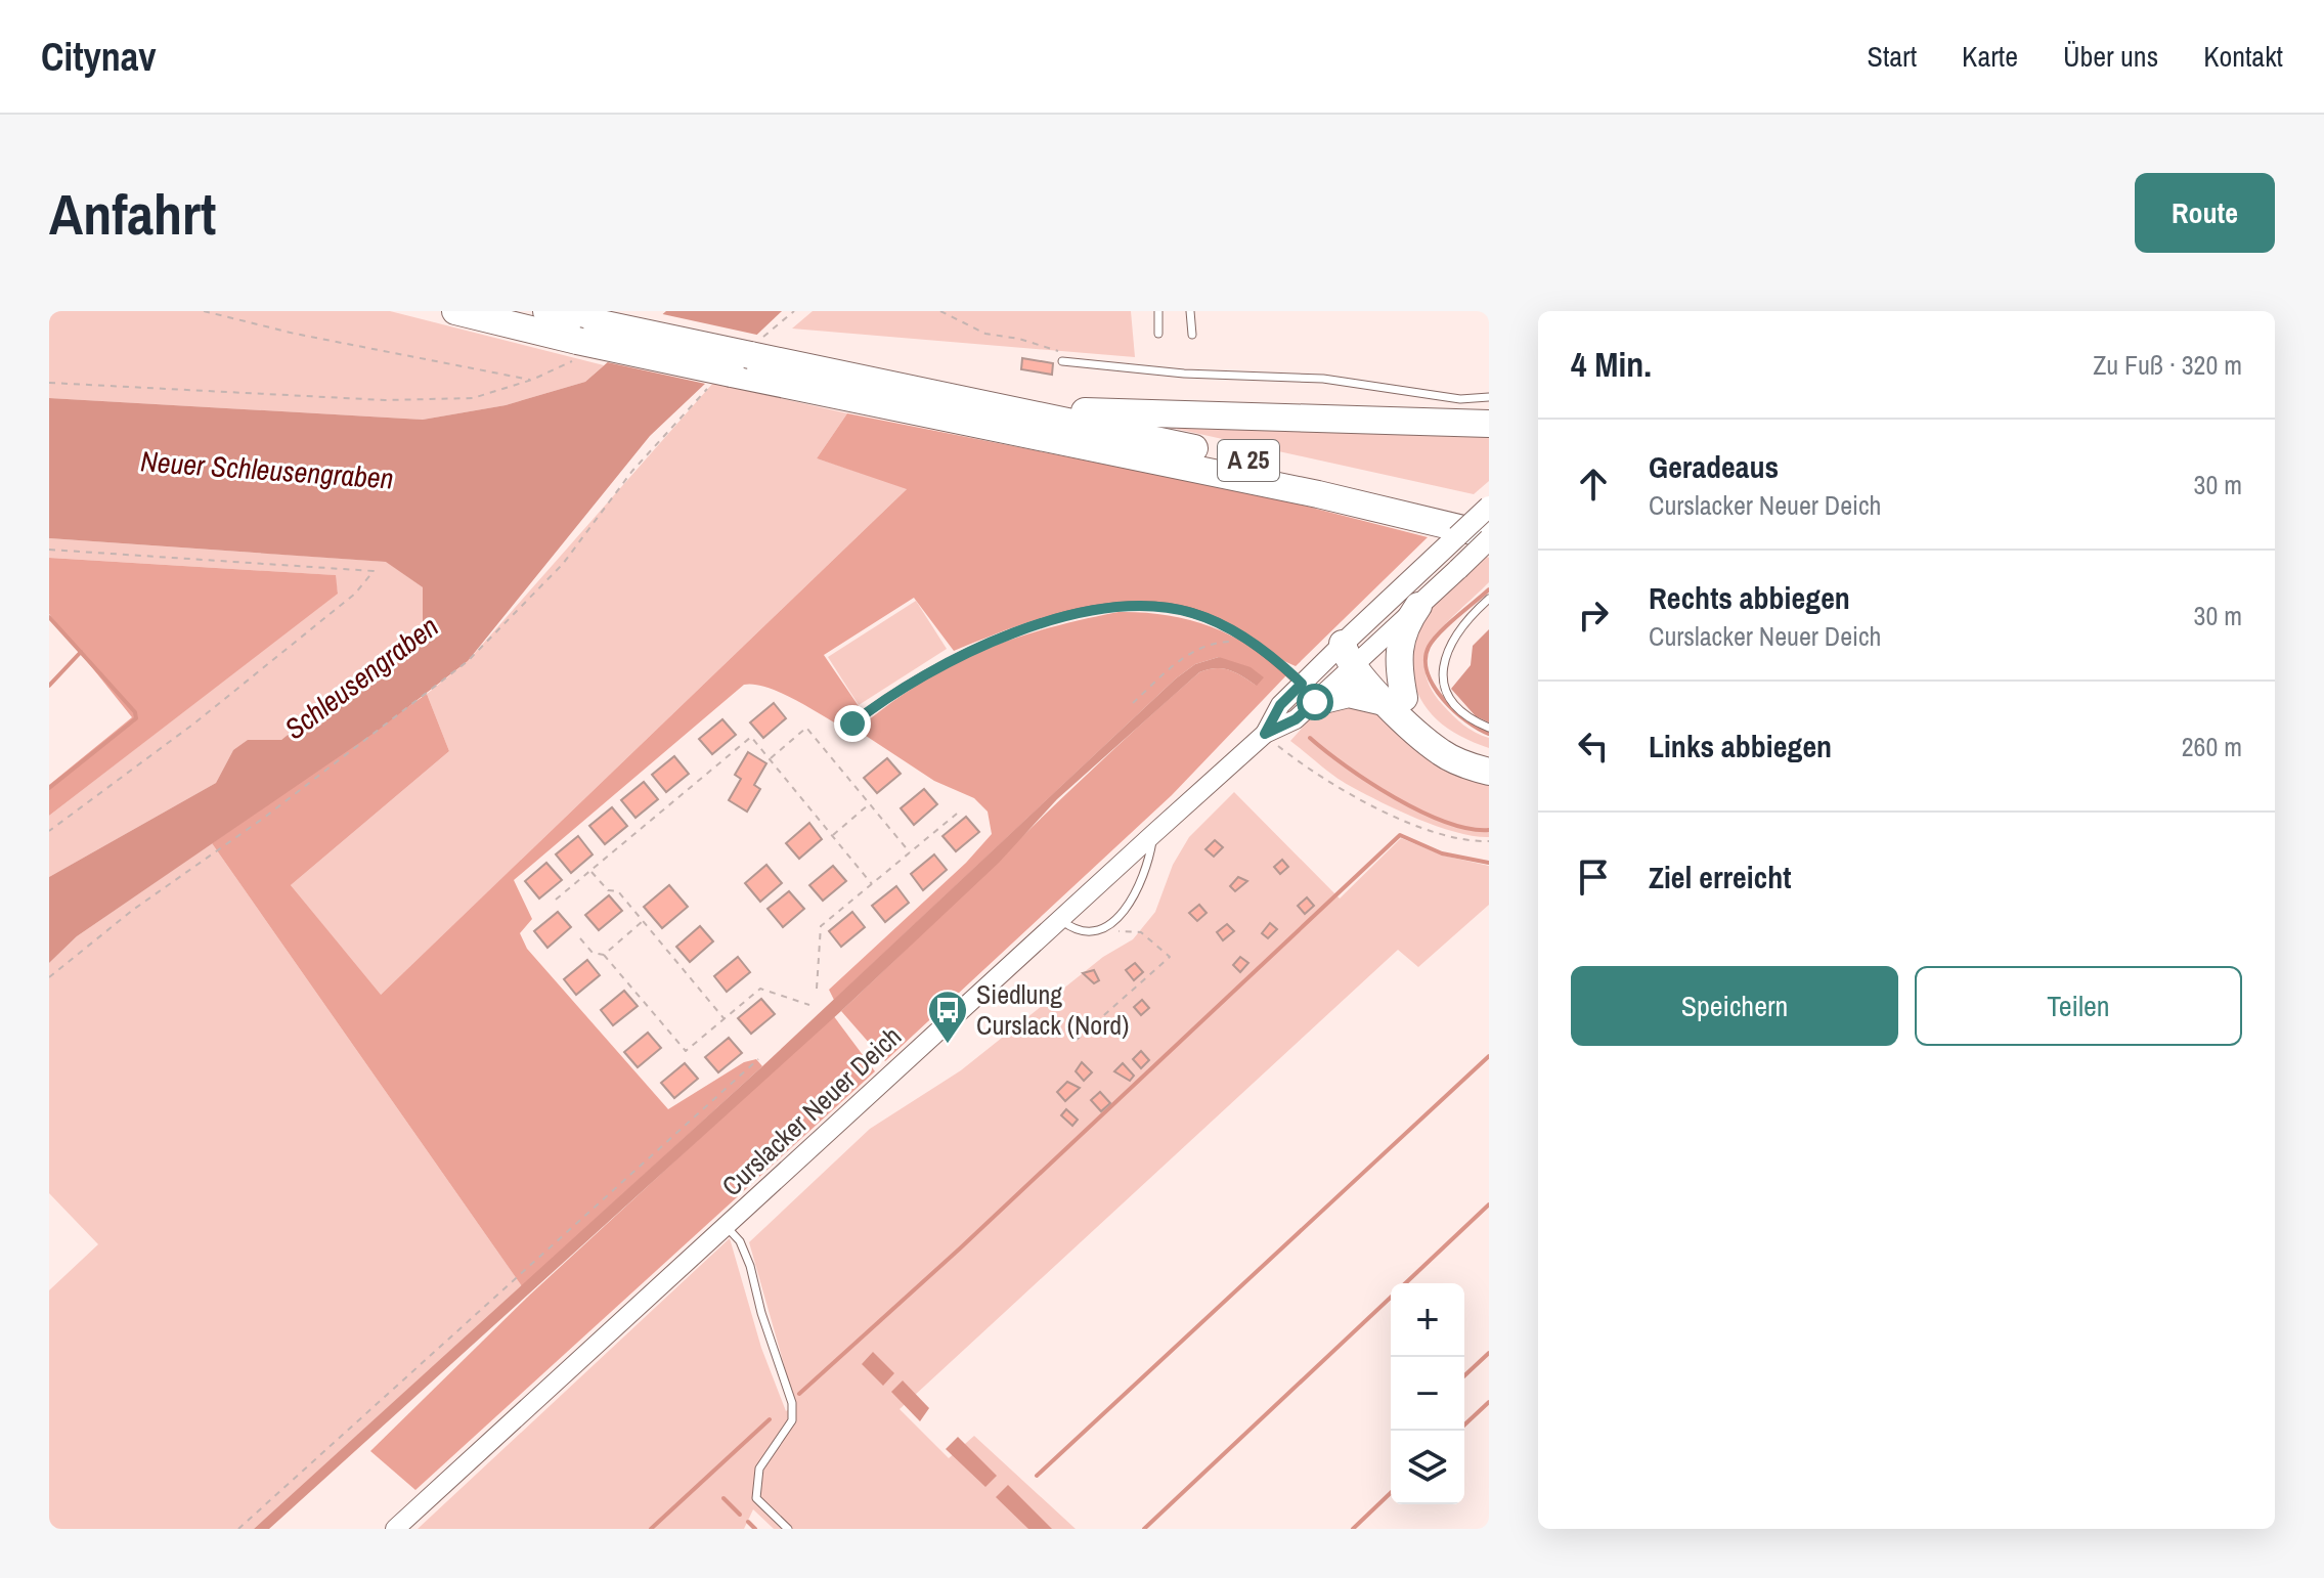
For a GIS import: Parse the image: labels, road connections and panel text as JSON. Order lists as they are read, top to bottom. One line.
{"streets":{"highway":["A 25"],"main road":["Curslacker Neuer Deich"]},"crossings":[["A 25","Curslacker Neuer Deich"]],"water":["Neuer Schleusengraben","Schleusengraben"],"places":{"bus stop":["Siedlung Curslack (Nord)"]},"page":{"header":"Citynav","nav":["Start","Karte","Über uns","Kontakt"],"buttons":["Route",["Speichern","Teilen"]],"title":"Anfahrt","heading":["4 Min.","Zu Fuß · 320 m"],"list":[["Geradeaus","Curslacker Neuer Deich","30 m"],["Rechts abbiegen","Curslacker Neuer Deich","30 m"],["Links abbiegen","260 m"],"Ziel erreicht"],"map_buttons":["+","−"]}}
